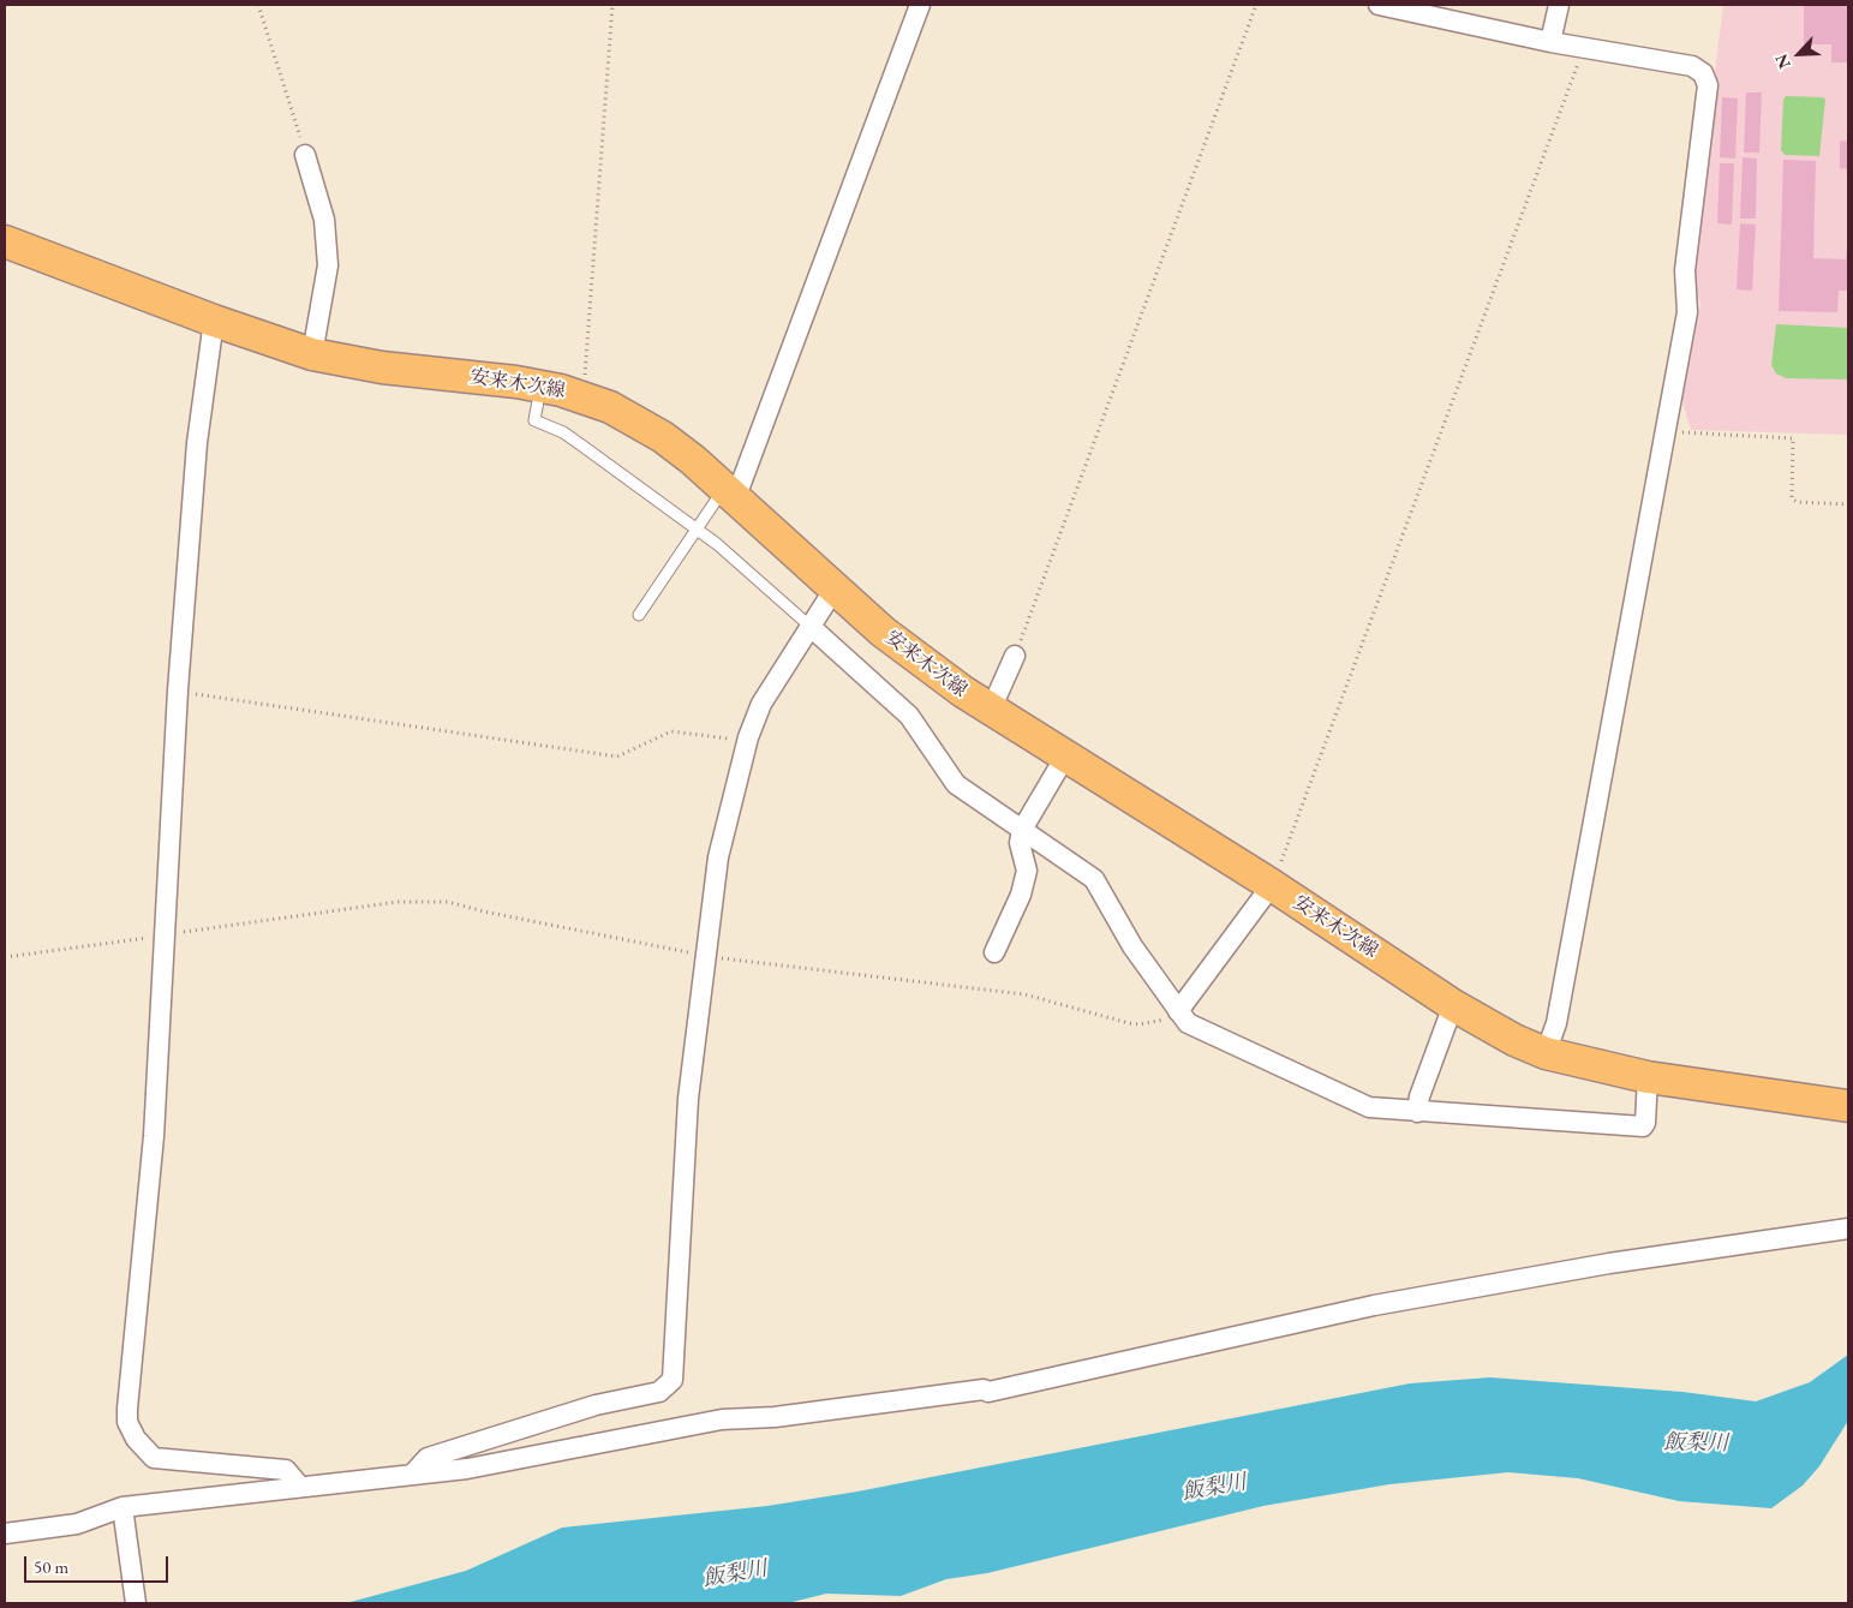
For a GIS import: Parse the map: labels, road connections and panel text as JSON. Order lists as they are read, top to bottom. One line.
{"streets":{"main road":["安来木次線"]},"water":["飯梨川"],"scale_bar":"50 m","north":"bottom left"}
